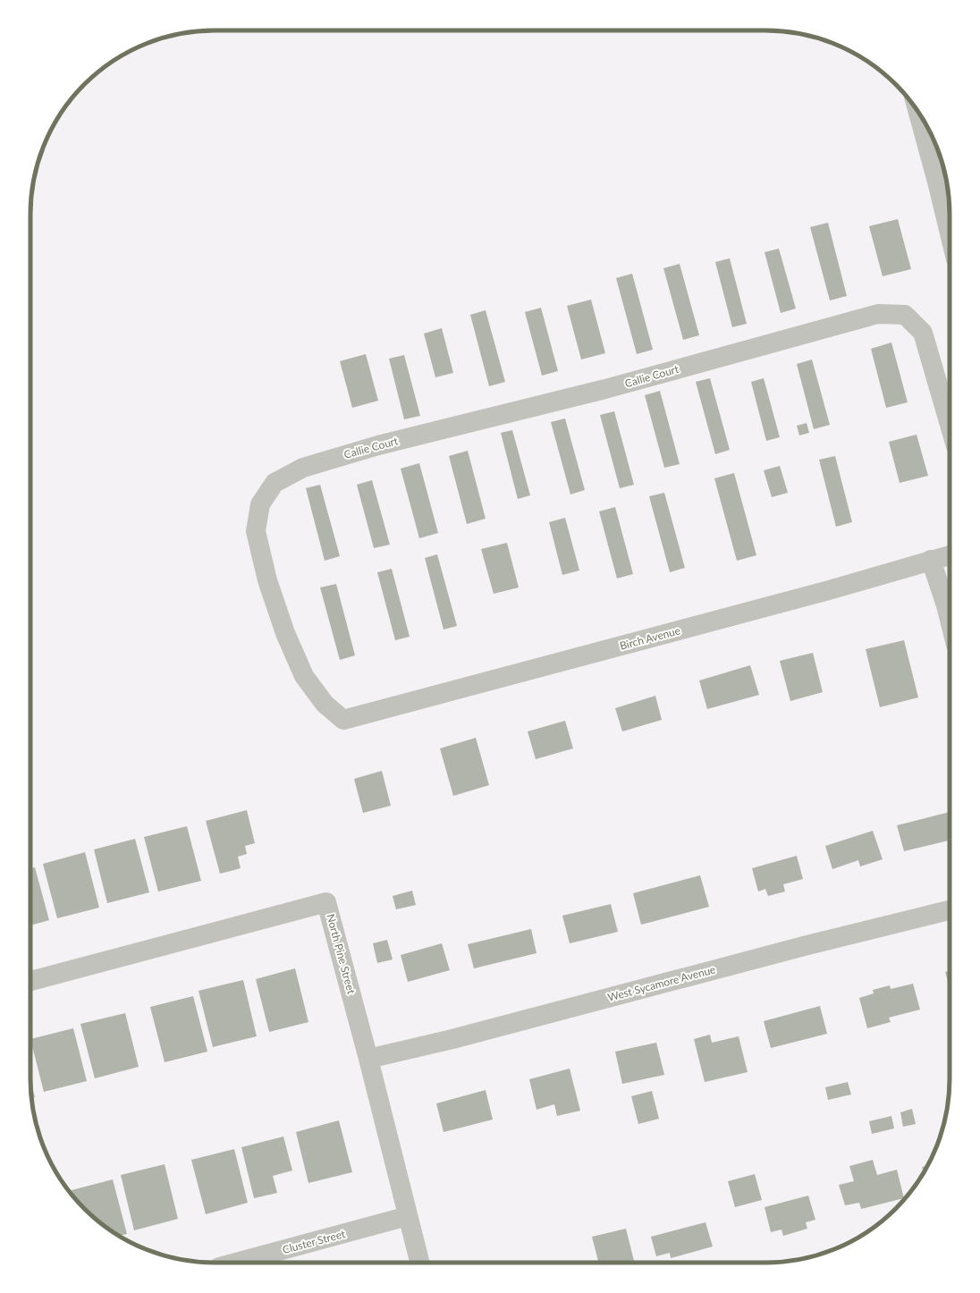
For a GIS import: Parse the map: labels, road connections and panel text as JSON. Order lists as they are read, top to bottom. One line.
{"streets":{"street":["Callie Court","Birch Avenue","North Pine Street","West Sycamore Avenue","Cluster Street"]},"crossings":[["Callie Court","Birch Avenue"],["North Pine Street","West Sycamore Avenue"],["North Pine Street","Cluster Street"]]}
